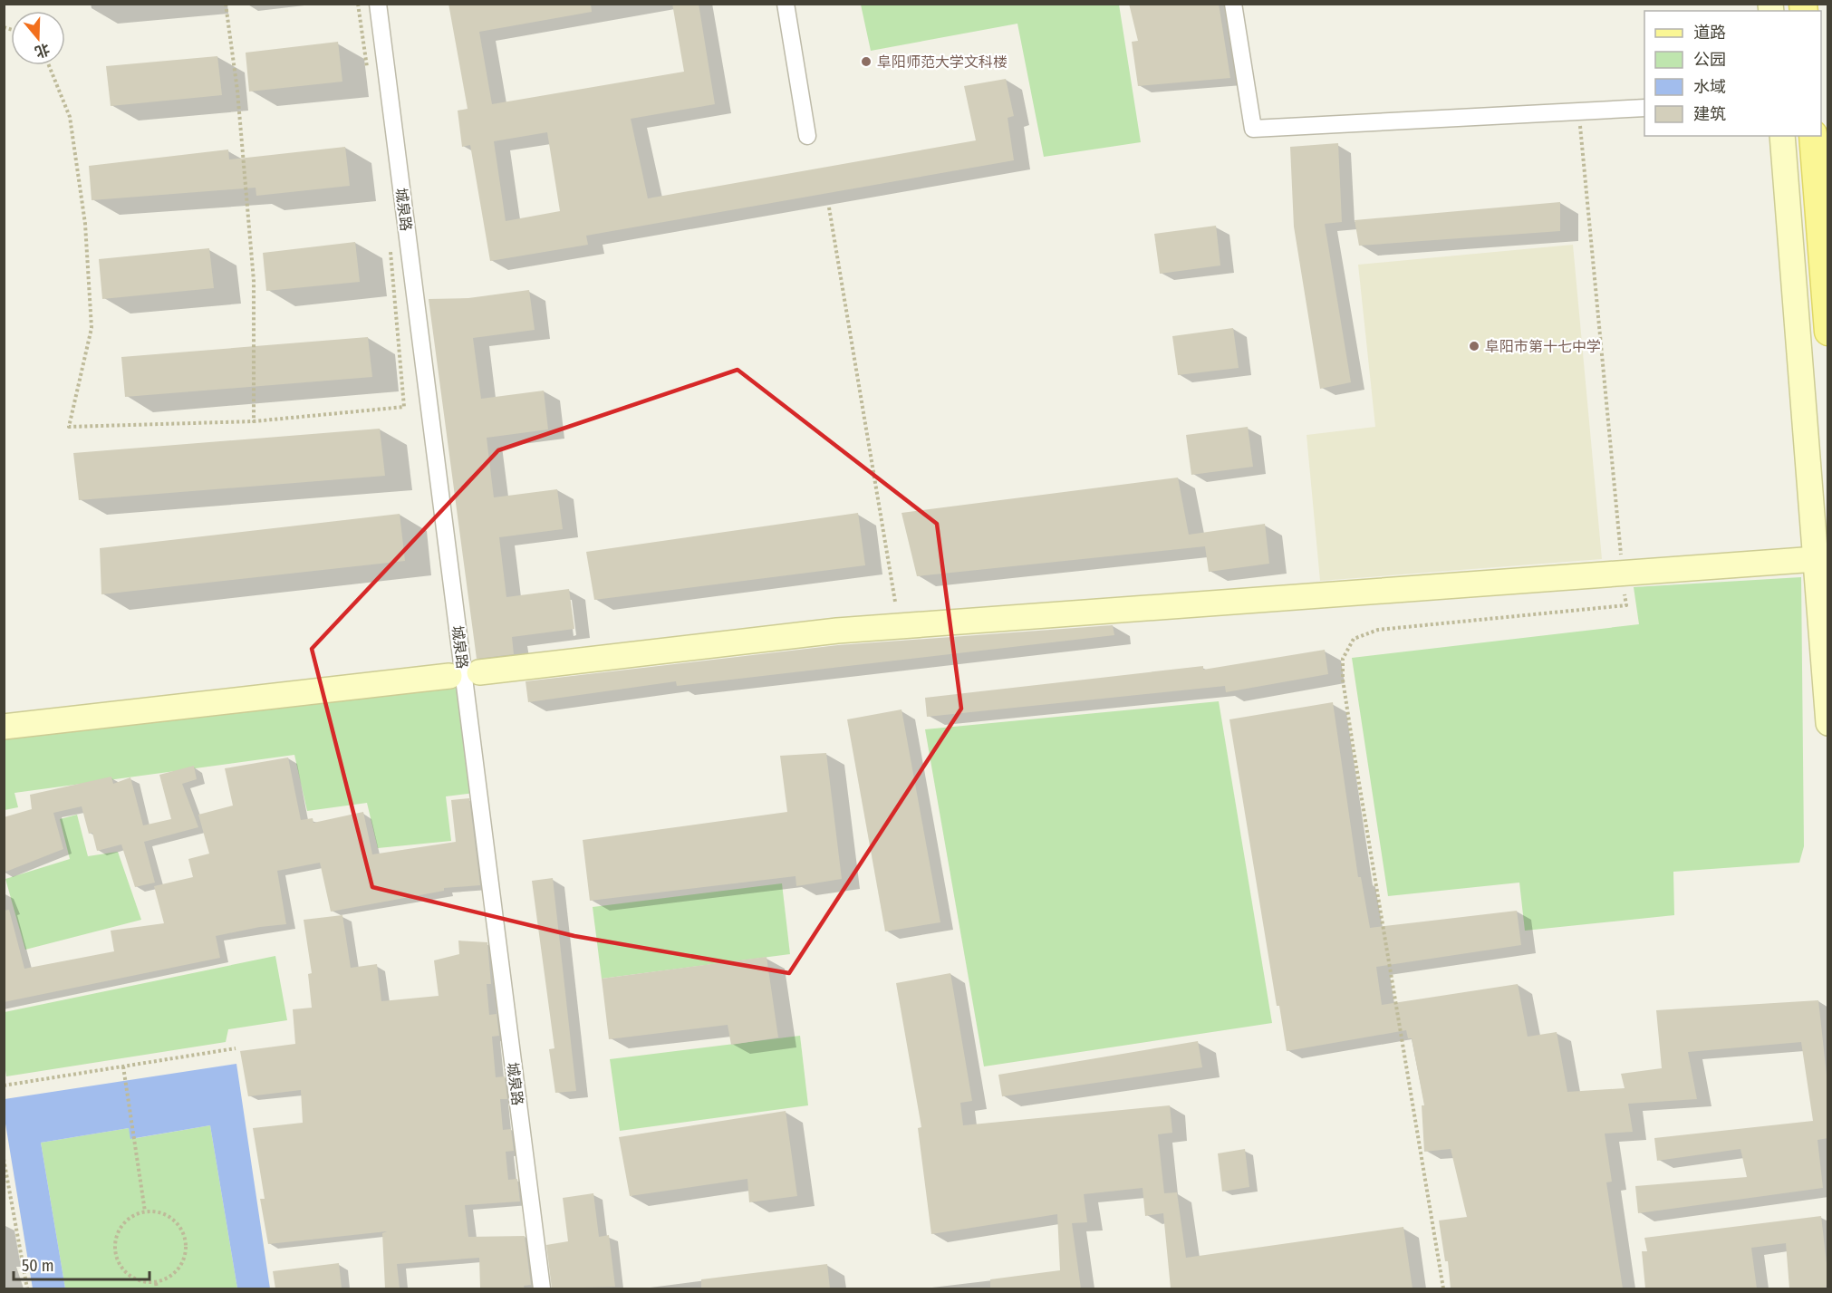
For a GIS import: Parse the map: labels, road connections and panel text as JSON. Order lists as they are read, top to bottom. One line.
{"streets":{"street":["城泉路"]},"places":["阜阳师范大学文科楼","阜阳市第十七中学"],"legend":["道路","公园","水域","建筑"],"scale_bar":"50 m","north":"bottom"}
